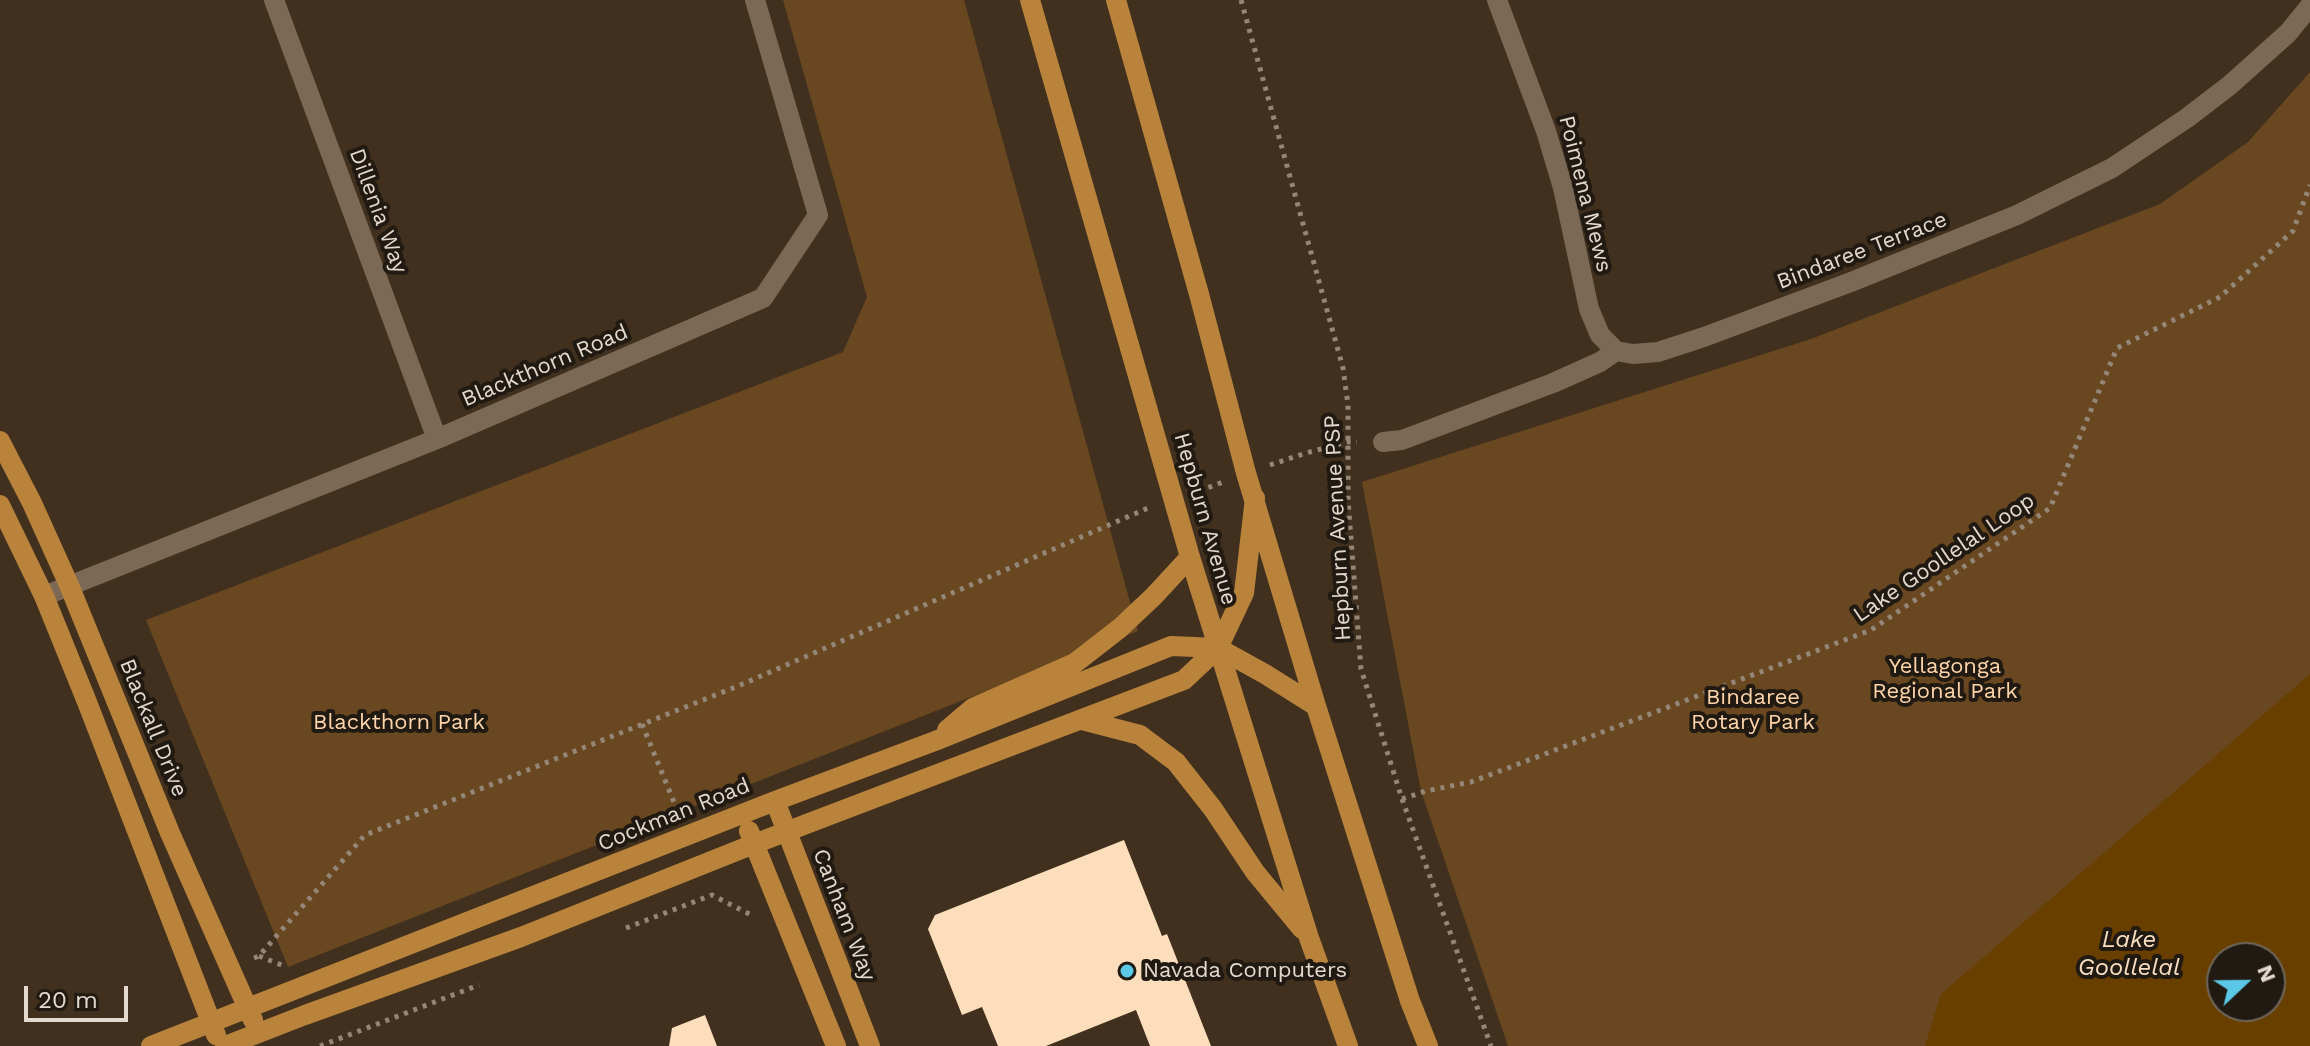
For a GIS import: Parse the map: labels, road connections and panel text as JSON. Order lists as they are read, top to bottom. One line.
{"streets":{"main road":["Hepburn Avenue","Blackall Drive","Cockman Road","Canham Way"],"street":["Poimena Mews","Dillenia Way","Bindaree Terrace","Blackthorn Road"],"path":["Hepburn Avenue PSP","Lake Goollelal Loop"]},"crossings":[["Poimena Mews","Bindaree Terrace"],["Dillenia Way","Blackthorn Road"],["Blackthorn Road","Blackall Drive"],["Hepburn Avenue","Cockman Road"],["Hepburn Avenue PSP","Lake Goollelal Loop"],["Blackall Drive","Cockman Road"],["Cockman Road","Canham Way"]],"water":["Lake Goollelal"],"parks":["Yellagonga Regional Park","Bindaree Rotary Park","Blackthorn Park"],"places":["Navada Computers"],"scale_bar":"20 m","north":"right"}
